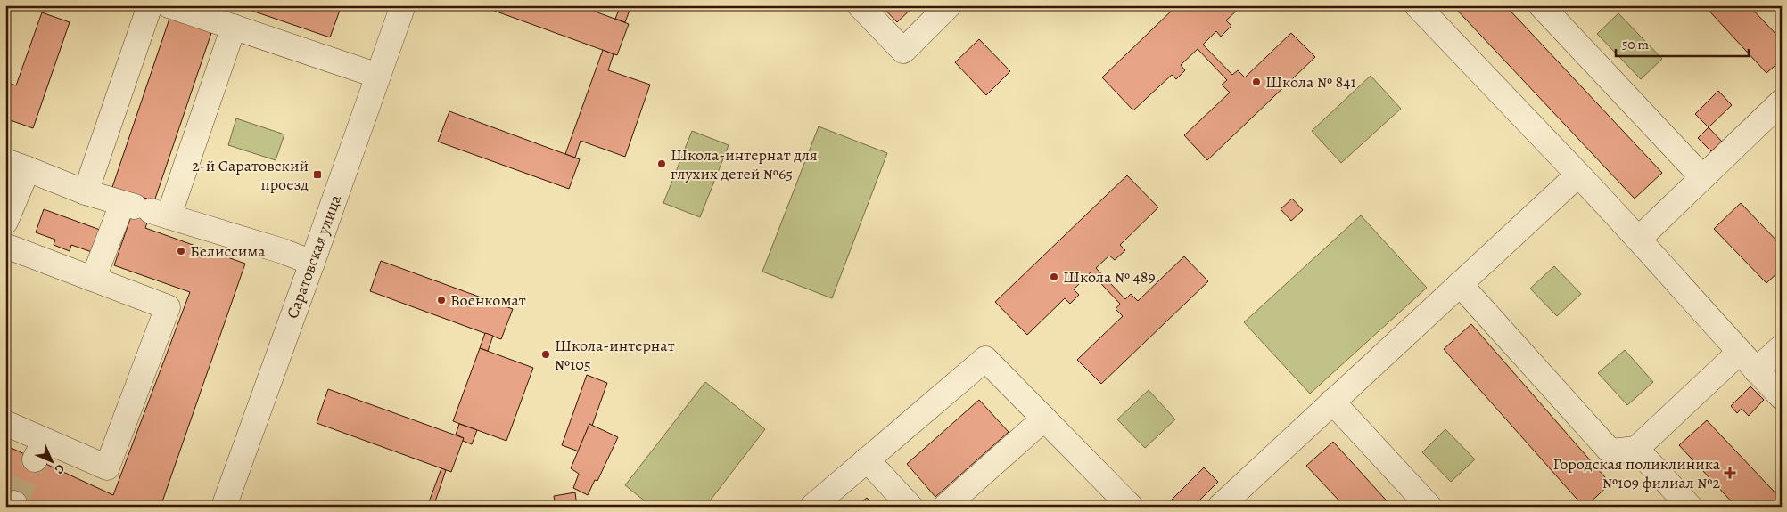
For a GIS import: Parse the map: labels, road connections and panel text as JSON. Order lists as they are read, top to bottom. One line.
{"streets":{"street":["Саратовская улица"]},"places":{"other":["Школа № 841","Школа-интернат для глухих детей №65","Белиссима","Школа № 489","Военкомат","Школа-интернат №105"],"transit":["2-й Саратовский проезд"],"health":["Городская поликлиника №109 филиал №2"]},"scale_bar":"50 m","north":"bottom right"}
